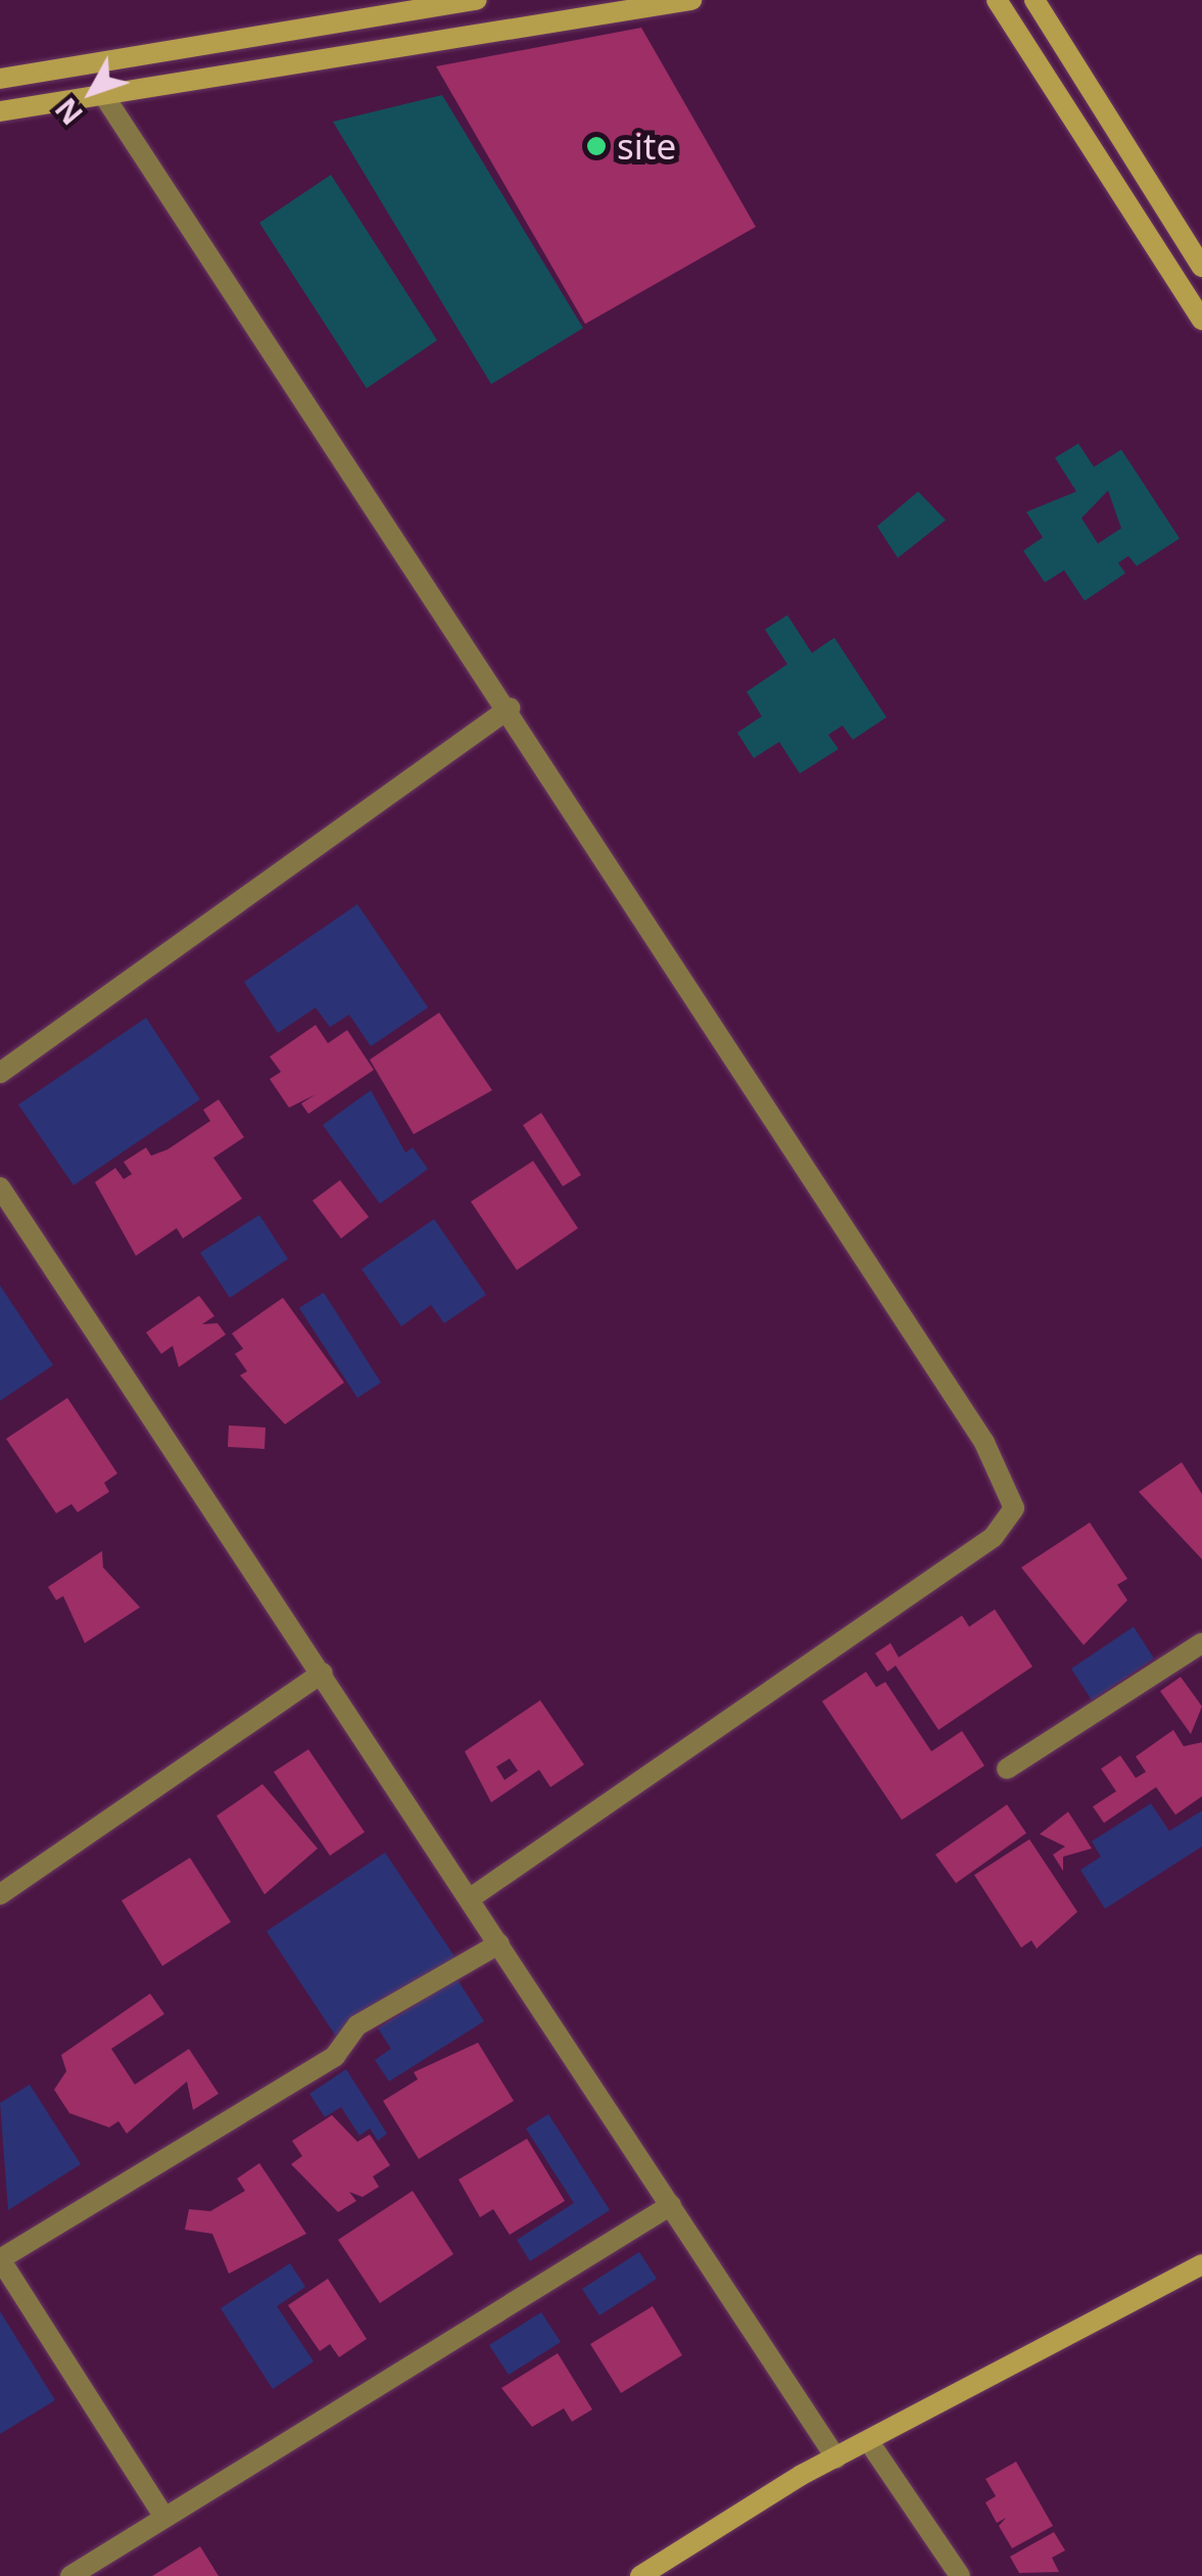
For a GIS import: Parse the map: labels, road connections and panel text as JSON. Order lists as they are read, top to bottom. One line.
{"places":["site"],"north":"bottom left"}
